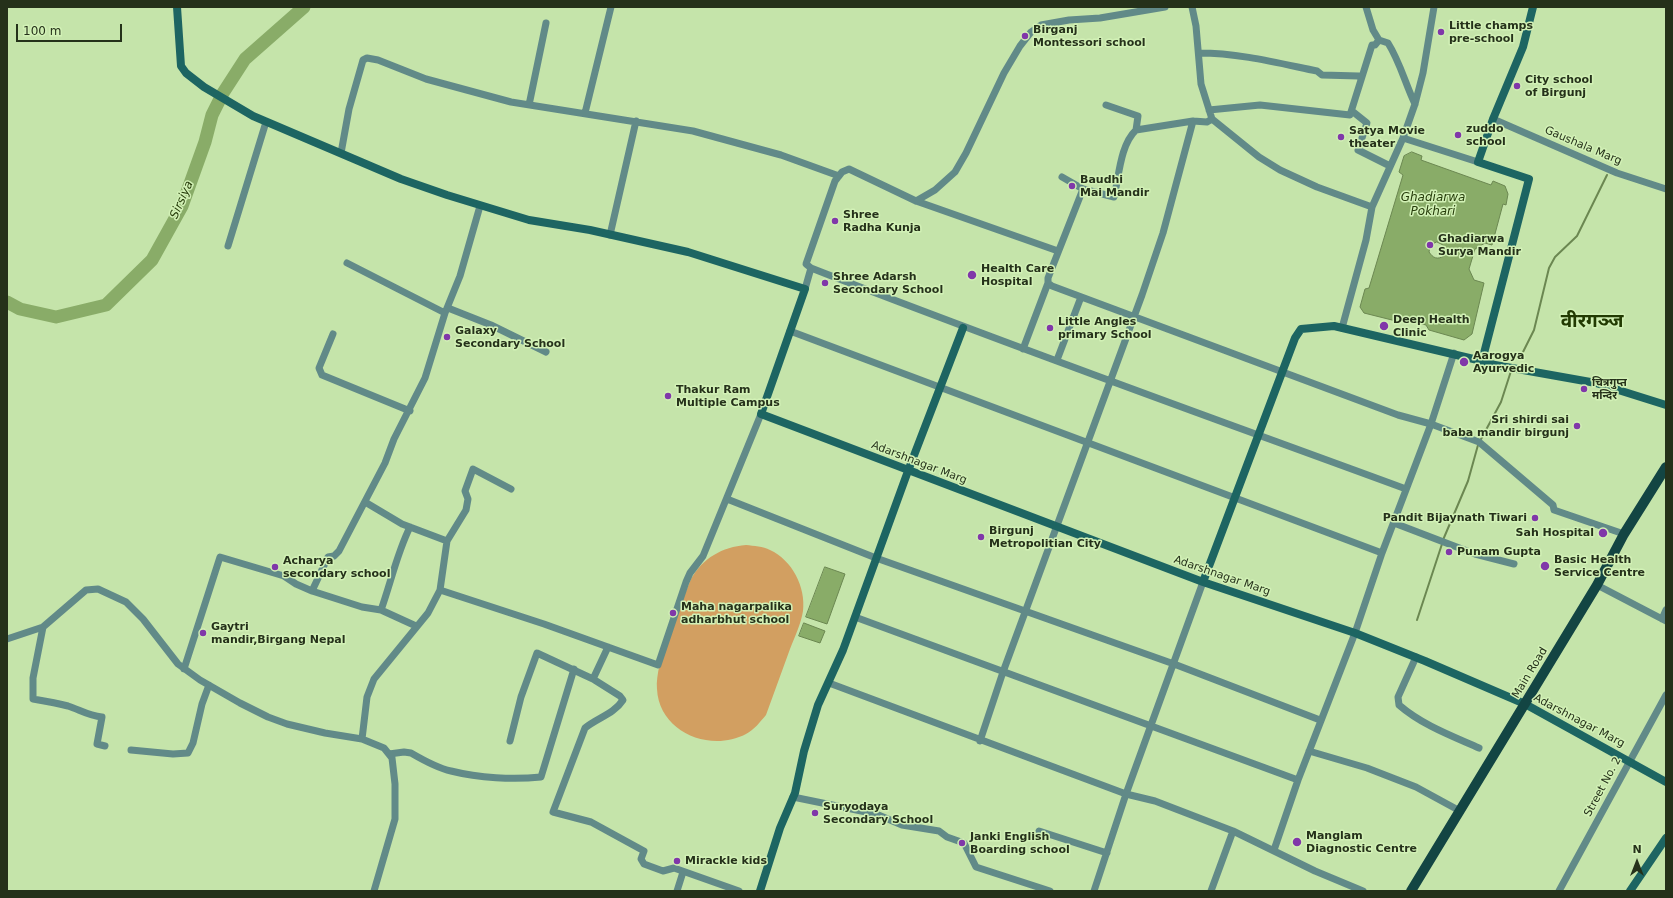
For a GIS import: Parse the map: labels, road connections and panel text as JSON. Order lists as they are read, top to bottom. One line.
{"streets":{"main road":["Main Road"],"street":["Gaushala Marg","Adarshnagar Marg","Street No. 2"]},"crossings":[["Adarshnagar Marg","Main Road"],["Adarshnagar Marg","Street No. 2"]],"districts":["वीरगञ्ज"],"water":["Ghadiarwa Pokhari","Sirsiya"],"places":["Little champs pre-school","Birganj Montessori school","City school of Birgunj","zuddo school","Satya Movie theater","Baudhi Mai Mandir","Shree Radha Kunja","Ghadiarwa Surya Mandir","Health Care Hospital","Shree Adarsh Secondary School","Deep Health Clinic","Little Angles primary School","Galaxy Secondary School","Aarogya Ayurvedic","चित्रगुप्त मन्दिर","Thakur Ram Multiple Campus","Sri shirdi sai baba mandir birgunj","Pandit Bijaynath Tiwari","Sah Hospital","Birgunj Metropolitian City","Punam Gupta","Basic Health Service Centre","Acharya secondary school","Maha nagarpalika adharbhut school","Gaytri mandir,Birgang Nepal","Suryodaya Secondary School","Manglam Diagnostic Centre","Janki English Boarding school","Mirackle kids"],"scale_bar":"100 m","north":"top"}
